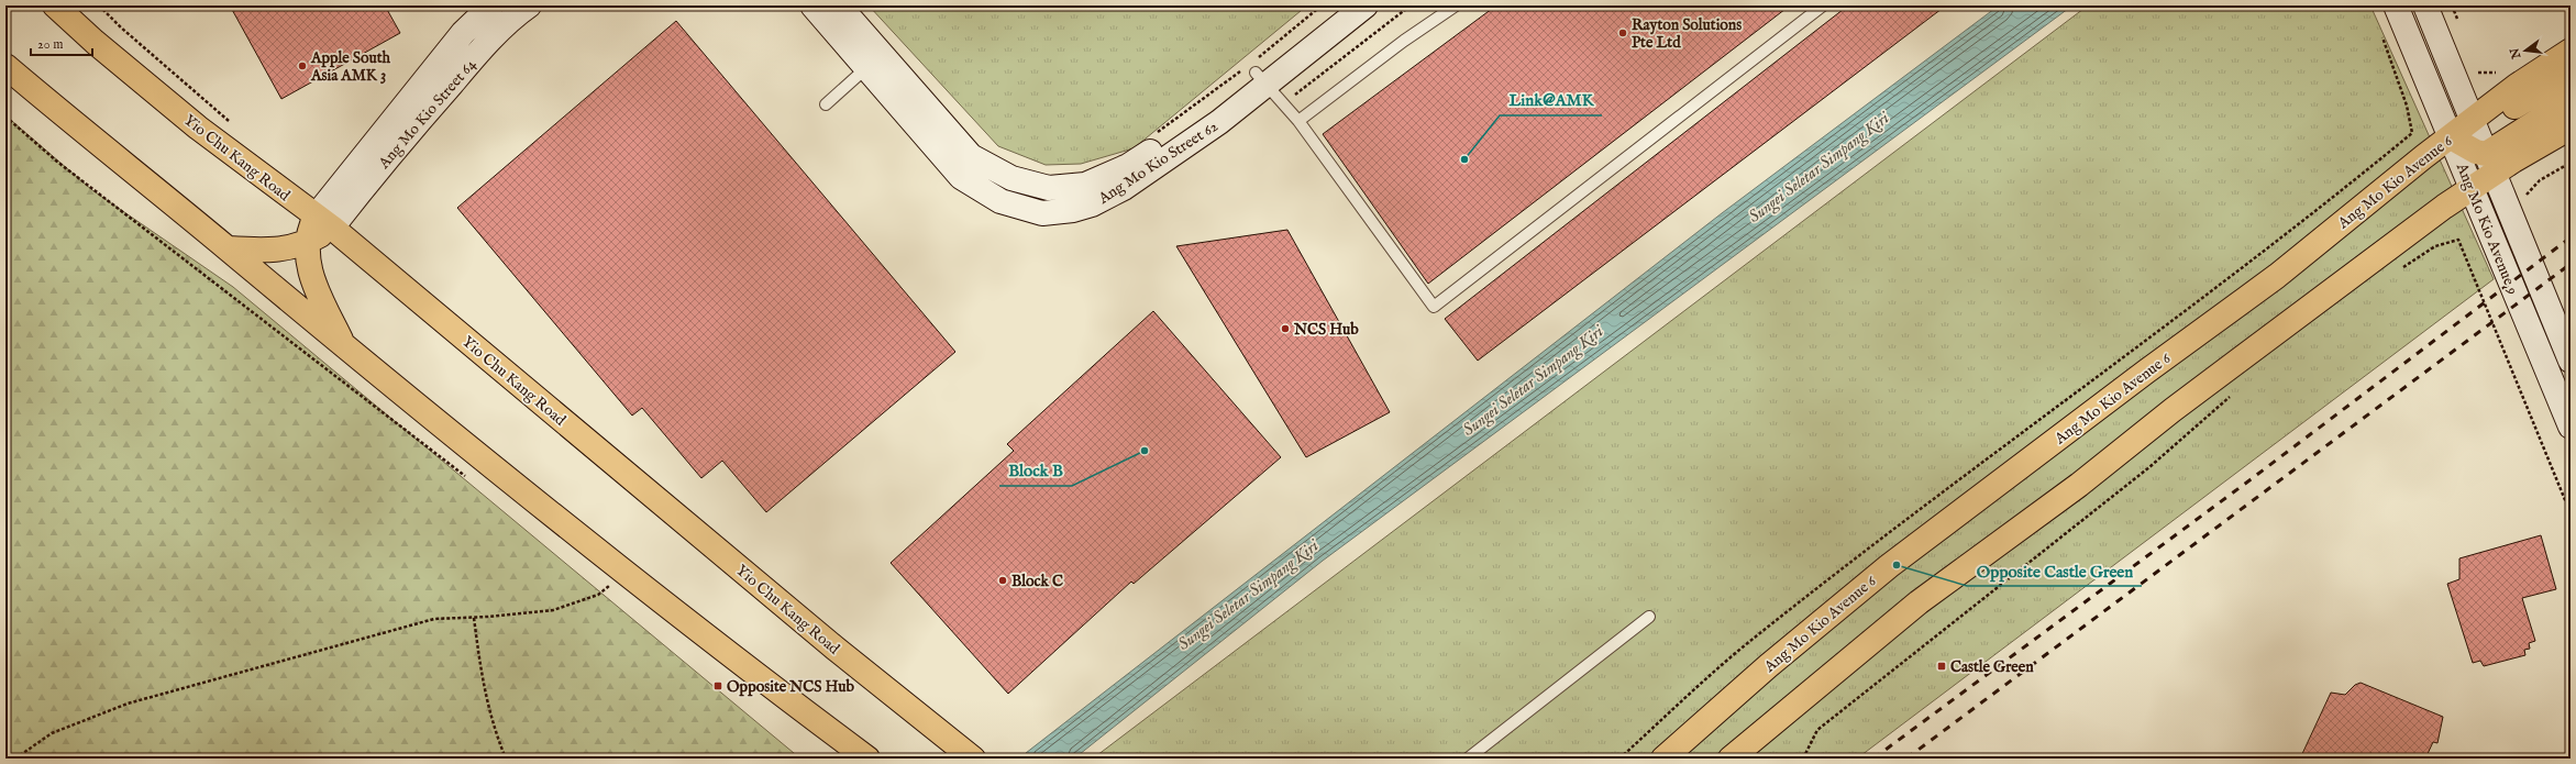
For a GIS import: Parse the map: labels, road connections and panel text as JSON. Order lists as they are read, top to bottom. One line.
{"streets":{"main road":["Yio Chu Kang Road","Ang Mo Kio Avenue 6"],"street":["Ang Mo Kio Street 64","Ang Mo Kio Street 62","Ang Mo Kio Avenue 9"]},"crossings":[["Ang Mo Kio Street 64","Yio Chu Kang Road"],["Ang Mo Kio Avenue 6","Ang Mo Kio Avenue 9"]],"water":["Sungei Seletar Simpang Kiri"],"places":{"other":["Rayton Solutions Pte Ltd","Apple South Asia AMK 3","Link@AMK","NCS Hub","Block B","Opposite Castle Green","Block C"],"transit":["Castle Green","Opposite NCS Hub"]},"scale_bar":"20 m","north":"left"}
